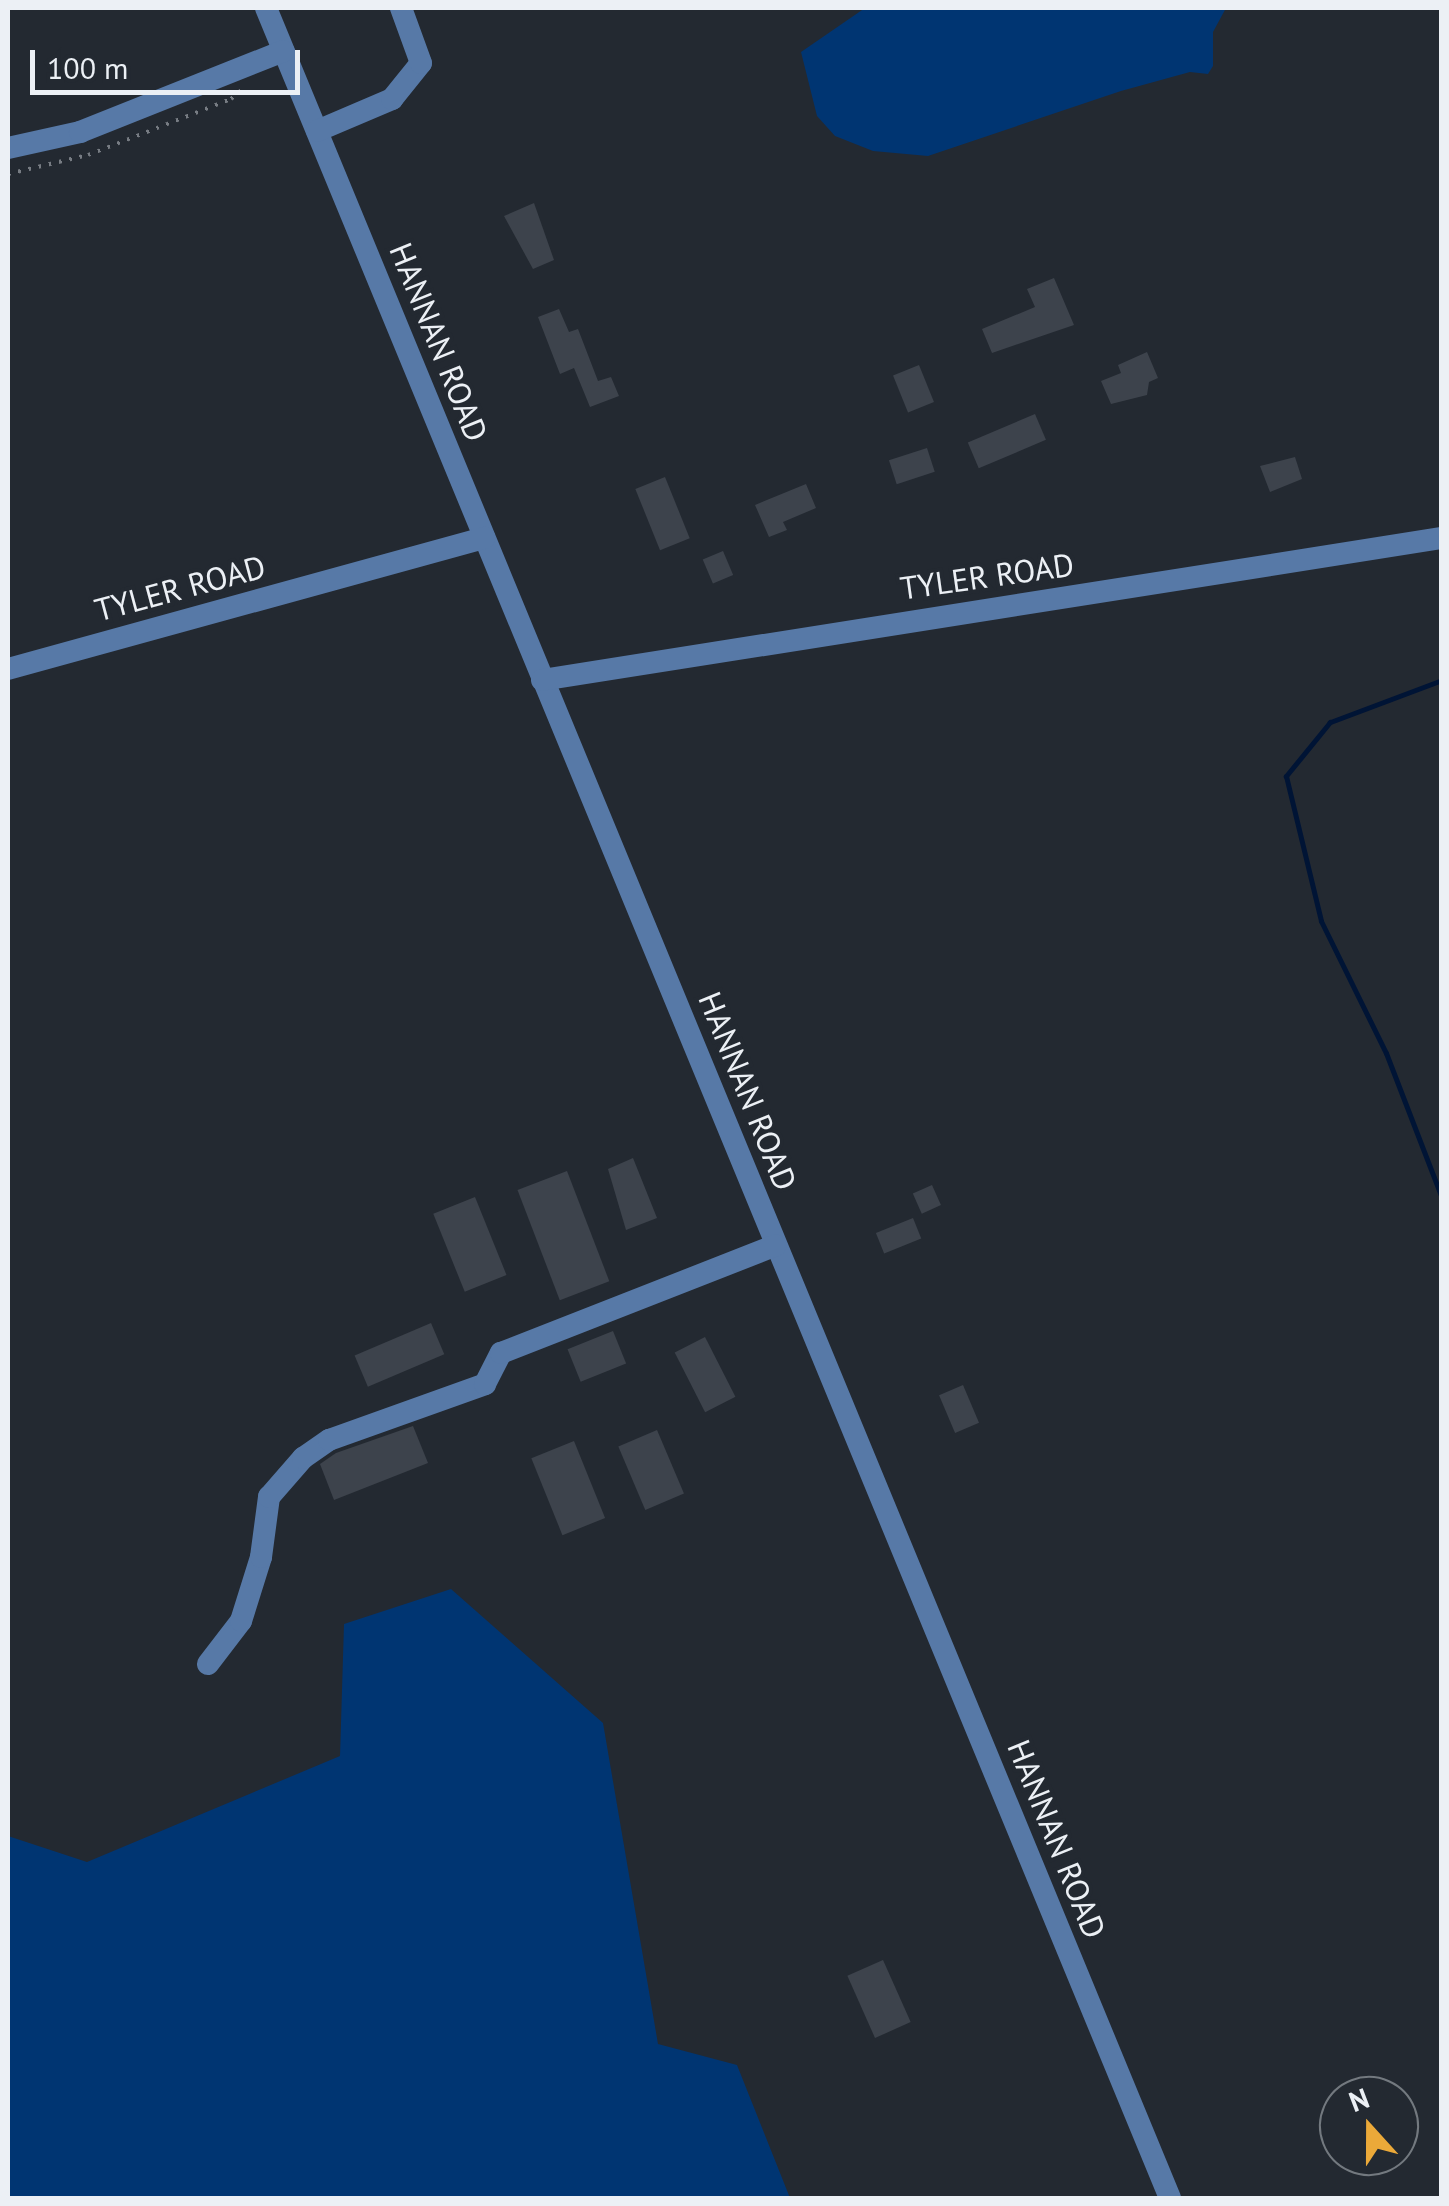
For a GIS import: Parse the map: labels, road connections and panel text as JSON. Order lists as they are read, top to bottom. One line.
{"streets":{"street":["HANNAN ROAD","TYLER ROAD"]},"crossings":[["HANNAN ROAD","TYLER ROAD"]],"scale_bar":"100 m","north":"top"}
